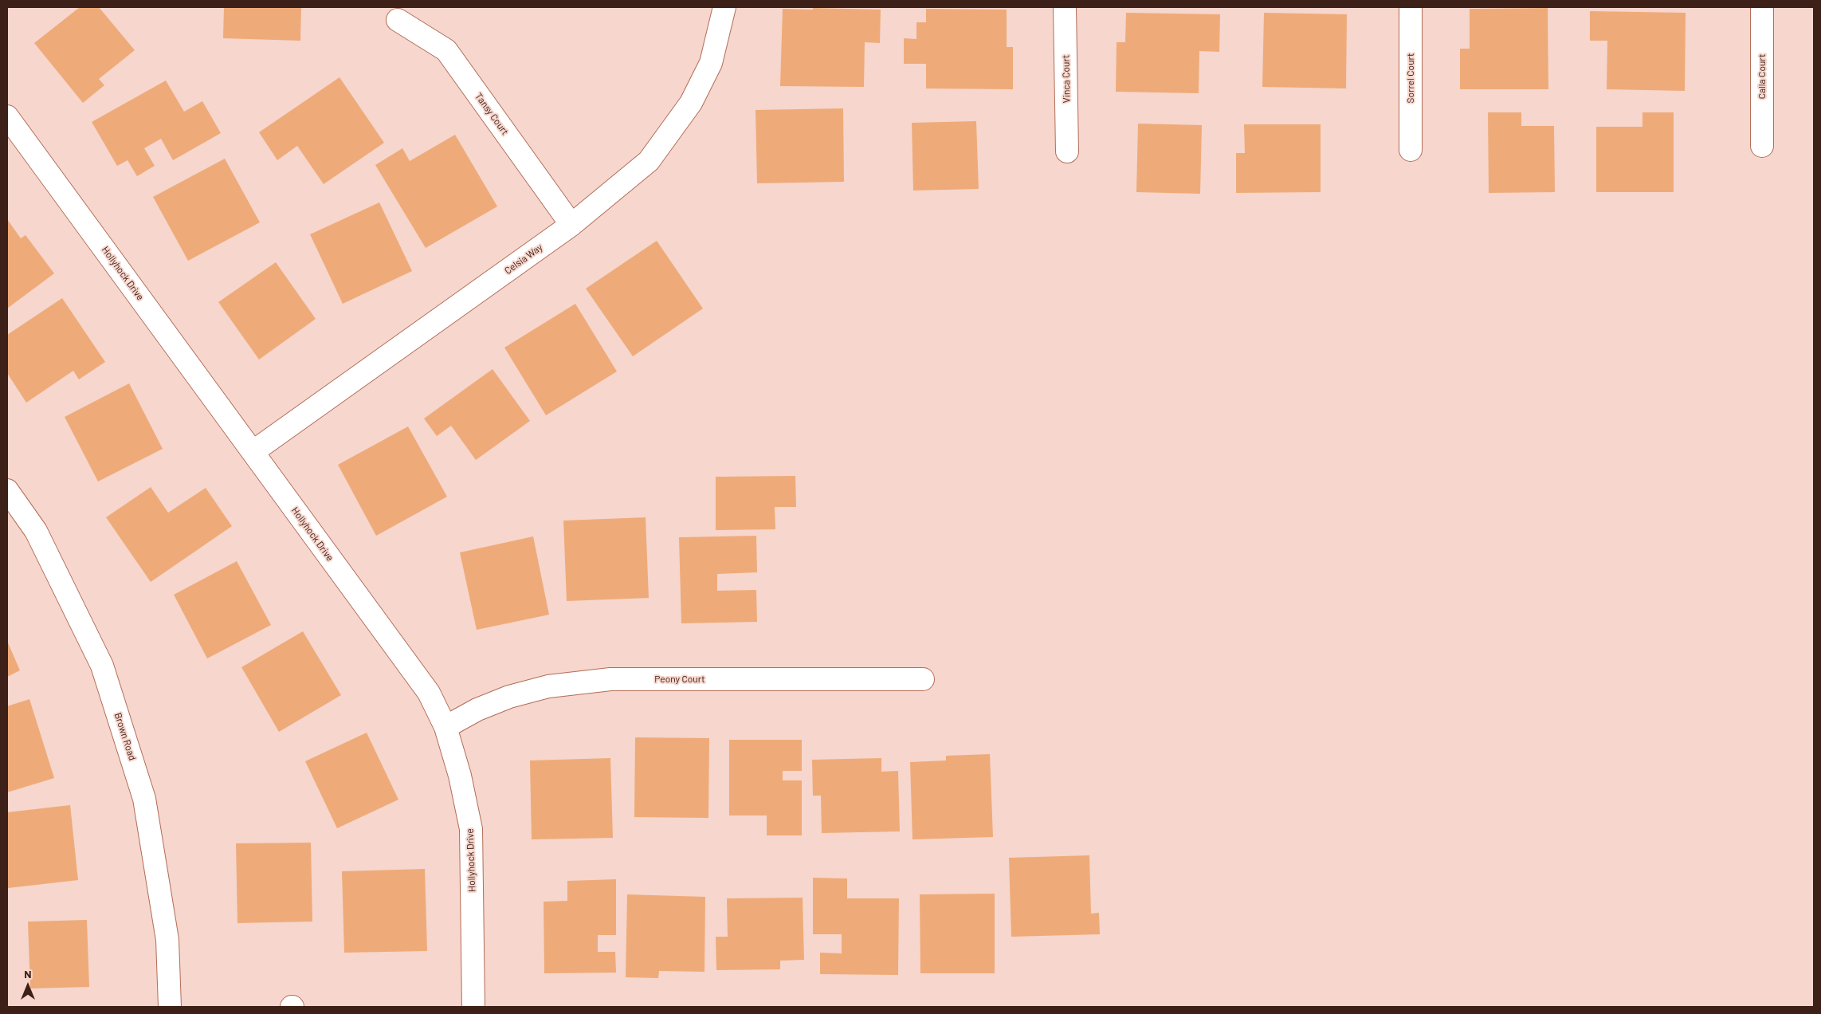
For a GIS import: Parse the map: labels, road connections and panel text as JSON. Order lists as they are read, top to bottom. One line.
{"streets":{"street":["Calla Court","Sorrel Court","Vinca Court","Tansy Court","Celsia Way","Hollyhock Drive","Peony Court","Brown Road"]},"crossings":[["Tansy Court","Celsia Way"],["Celsia Way","Hollyhock Drive"],["Hollyhock Drive","Peony Court"]],"north":"top"}
